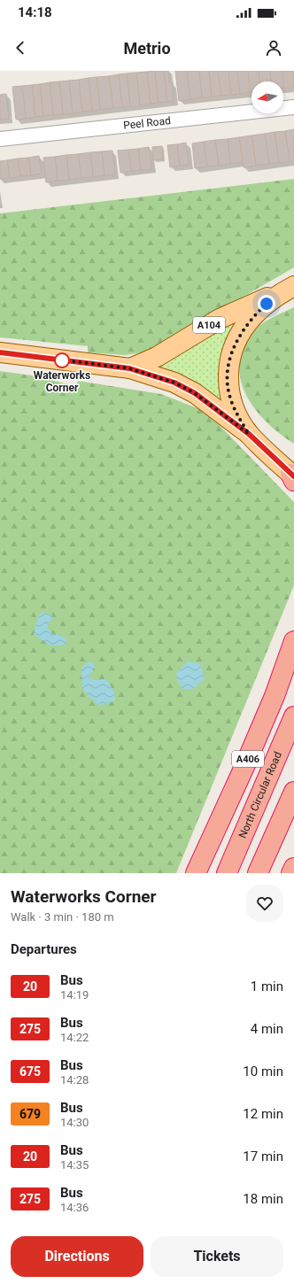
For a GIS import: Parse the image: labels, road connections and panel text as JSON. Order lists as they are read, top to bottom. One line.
{"streets":{"highway":["A406","North Circular Road"],"main road":["A104"],"street":["Peel Road"]},"places":["Waterworks Corner"],"lines":["bus line 20"],"north":"left","page":{"status":"14:18","header":"Metrio","heading":[["Waterworks Corner","Walk · 3 min · 180 m"],"Departures"],"list":[{"mark":"20","name":"Bus","note":"14:19","value":"1 min"},{"mark":"275","name":"Bus","note":"14:22","value":"4 min"},{"mark":"675","name":"Bus","note":"14:28","value":"10 min"},{"mark":"679","name":"Bus","note":"14:30","value":"12 min"},{"mark":"20","name":"Bus","note":"14:35","value":"17 min"},{"mark":"275","name":"Bus","note":"14:36","value":"18 min"}],"buttons":["Directions","Tickets"]}}
